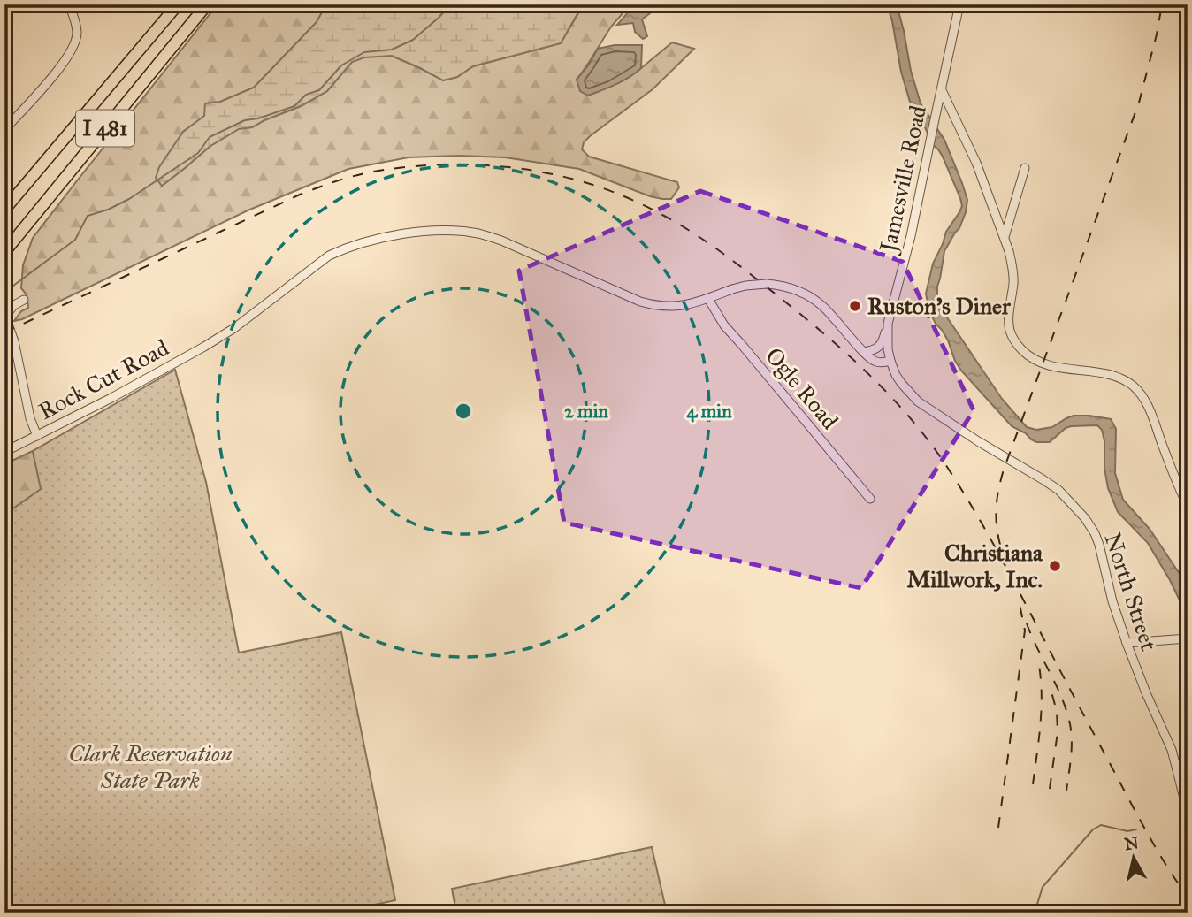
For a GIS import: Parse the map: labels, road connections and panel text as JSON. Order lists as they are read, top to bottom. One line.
{"streets":{"highway":["I 481"],"street":["Jamesville Road","Rock Cut Road","Ogle Road","North Street"]},"crossings":[["Jamesville Road","North Street"],["Rock Cut Road","Ogle Road"]],"parks":["Clark Reservation State Park"],"places":["Ruston's Diner","Christiana Millwork, Inc."],"north":"top","rings":["2 min","4 min"]}
